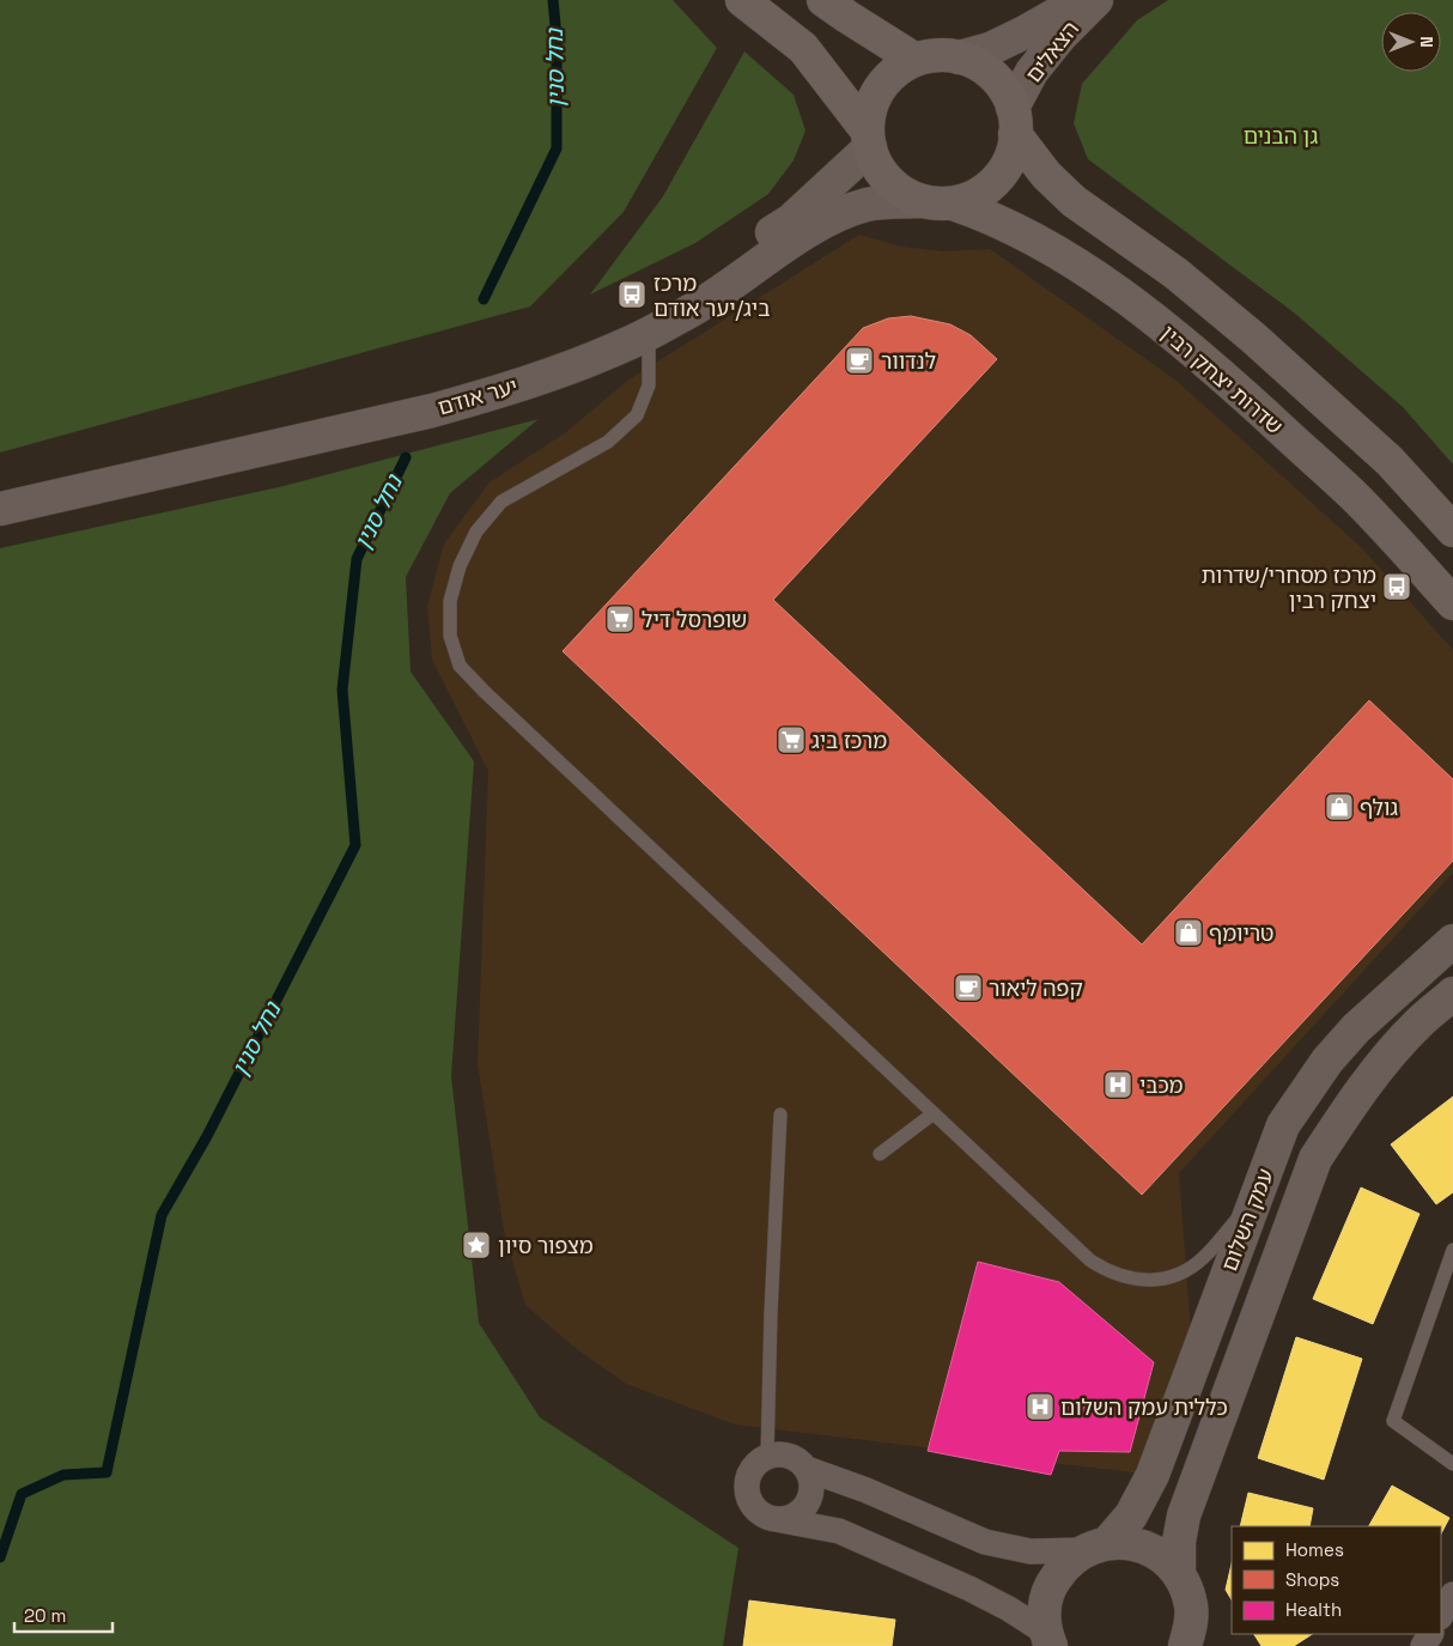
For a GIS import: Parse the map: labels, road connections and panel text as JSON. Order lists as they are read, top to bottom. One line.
{"streets":{"main road":["שדרות יצחק רבין"],"street":["הצאלים","יער אודם","עמק השלום"]},"crossings":[["הצאלים","שדרות יצחק רבין"],["הצאלים","יער אודם"],["שדרות יצחק רבין","יער אודם"]],"water":["נחל סנין"],"parks":["גן הבנים"],"places":{"bus stop":["מרכז ביג/יער אודם","מרכז מסחרי/שדרות יצחק רבין"],"cafe":["לנדוור","קפה ליאור"],"supermarket":["שופרסל דיל","מרכז ביג"],"shop":["גולף","טריומף"],"hospital":["מכבי","כללית עמק השלום"],"place":["מצפור סיון"]},"legend":["Homes","Shops","Health"],"scale_bar":"20 m","north":"right"}
